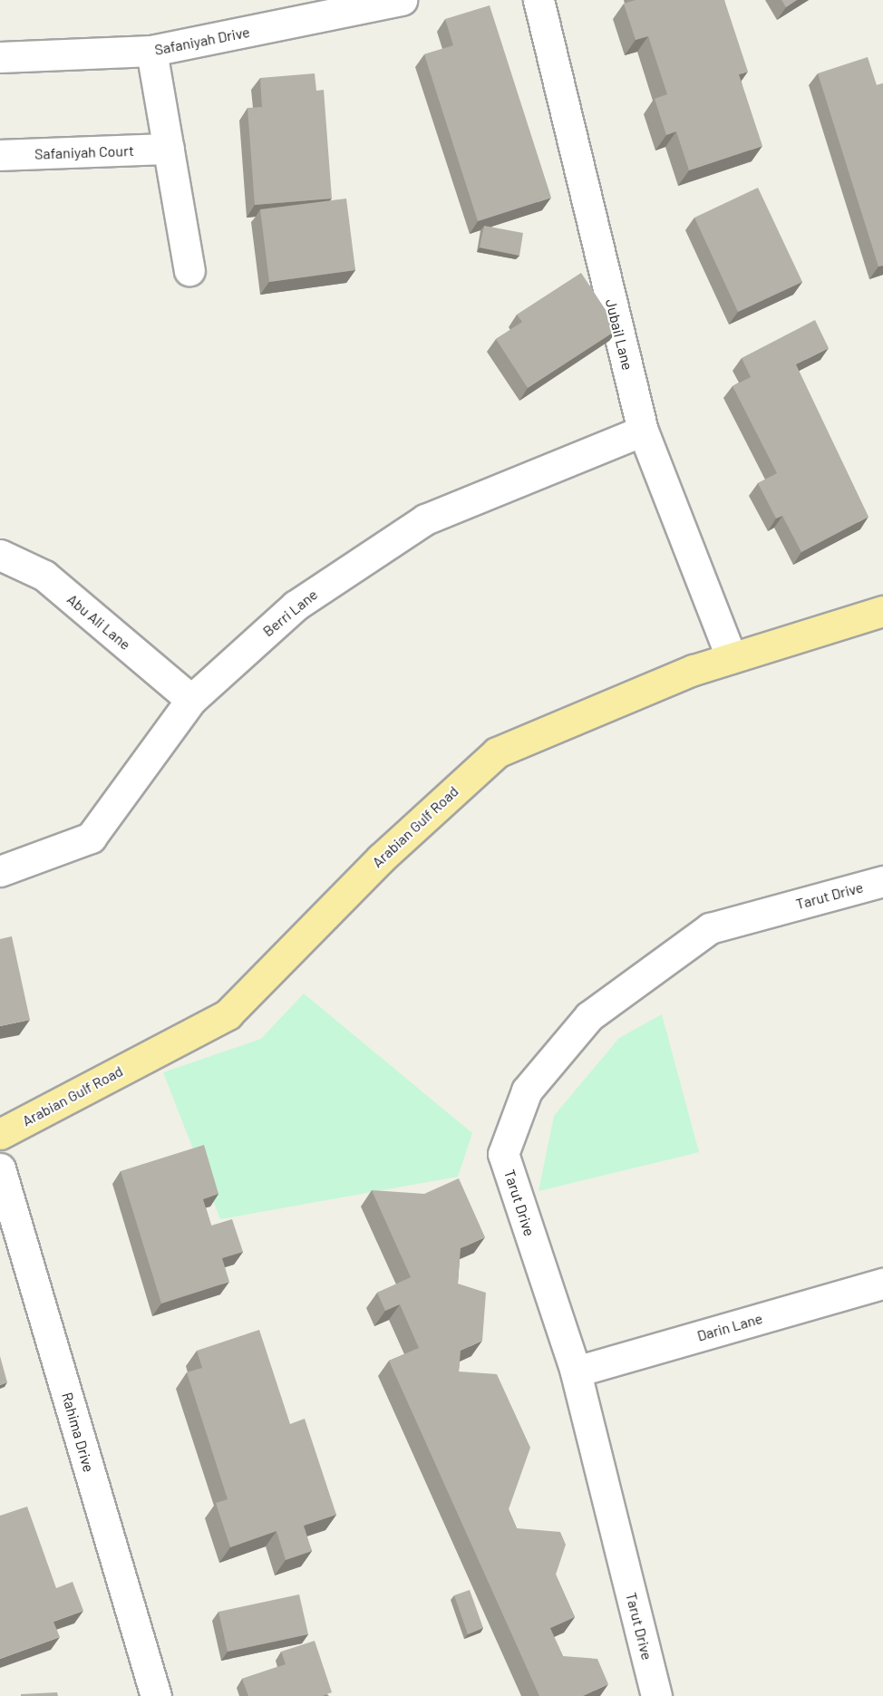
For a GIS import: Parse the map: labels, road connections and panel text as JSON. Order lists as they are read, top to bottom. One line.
{"streets":{"main road":["Arabian Gulf Road"],"street":["Safaniyah Drive","Safaniyah Court","Jubail Lane","Berri Lane","Abu Ali Lane","Tarut Drive","Darin Lane","Rahima Drive"]},"crossings":[["Jubail Lane","Berri Lane"],["Jubail Lane","Arabian Gulf Road"],["Berri Lane","Abu Ali Lane"],["Tarut Drive","Darin Lane"]]}
